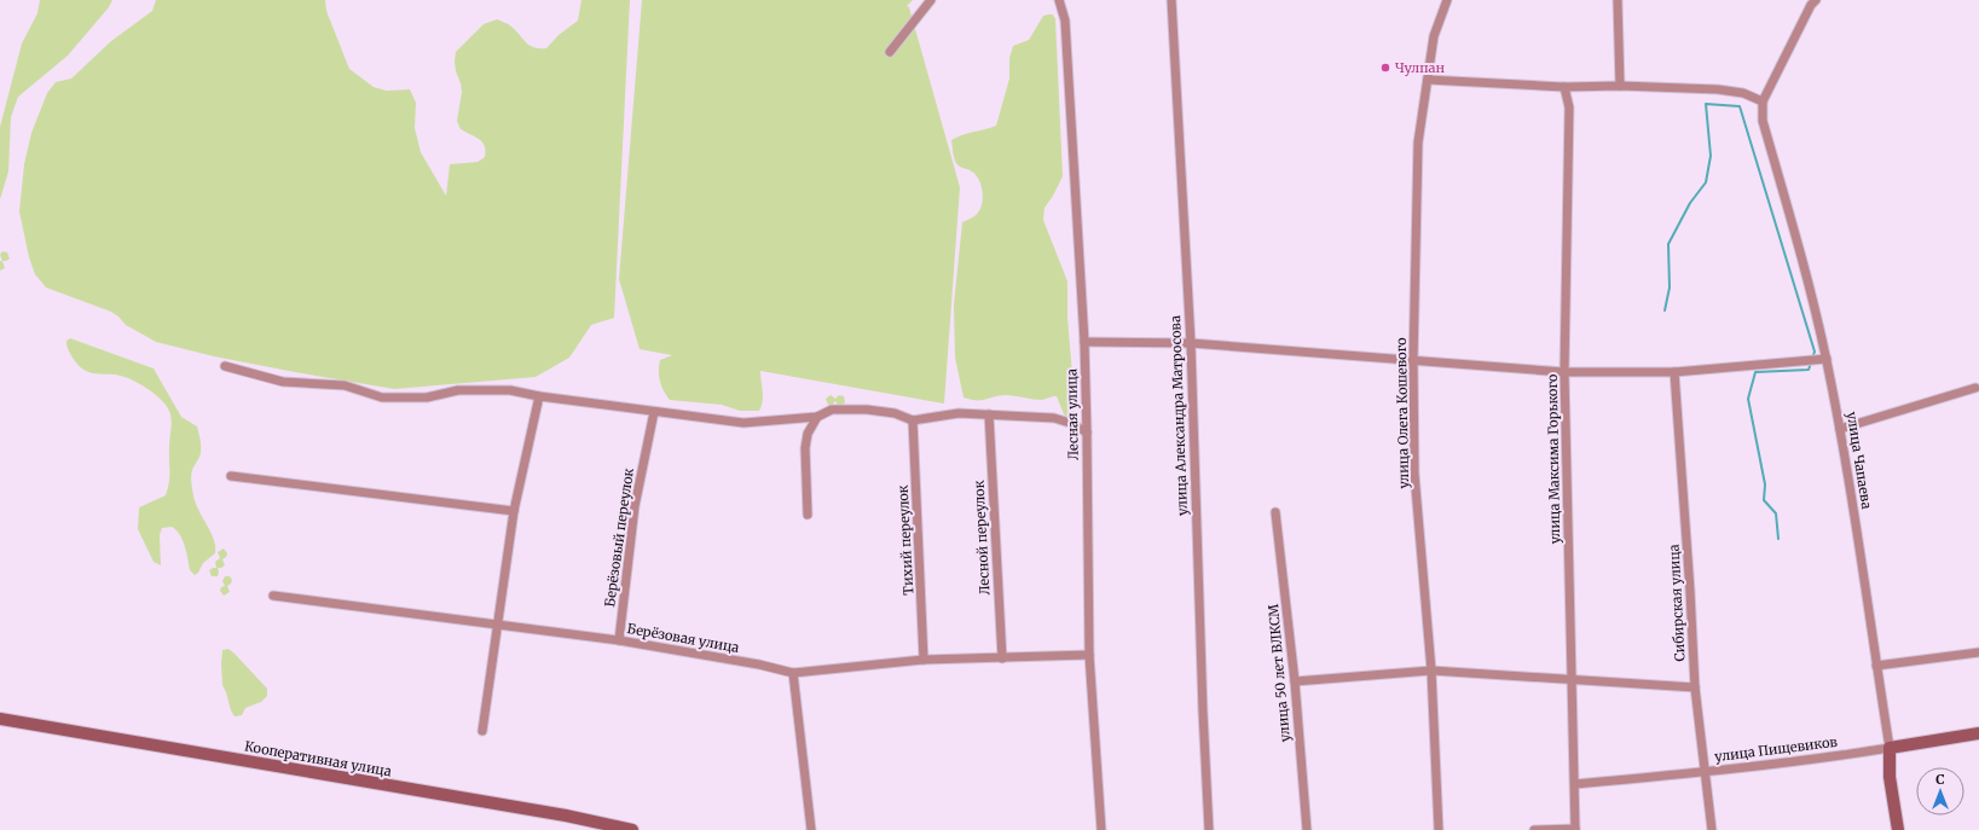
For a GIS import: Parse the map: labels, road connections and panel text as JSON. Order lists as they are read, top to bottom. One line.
{"streets":{"main road":["улица Чапаева","улица Пищевиков","Кооперативная улица"],"street":["улица Олега Кошевого","Лесная улица","улица Александра Матросова","улица Максима Горького","Берёзовый переулок","Лесной переулок","Тихий переулок","Сибирская улица","Берёзовая улица","улица 50 лет ВЛКСМ"]},"crossings":[["Лесная улица","Берёзовая улица"],["улица Максима Горького","улица Пищевиков"],["улица Чапаева","улица Пищевиков"],["Берёзовый переулок","Берёзовая улица"],["Лесной переулок","Берёзовая улица"],["Тихий переулок","Берёзовая улица"],["Сибирская улица","улица Пищевиков"]],"places":["Чулпан"],"north":"top"}
